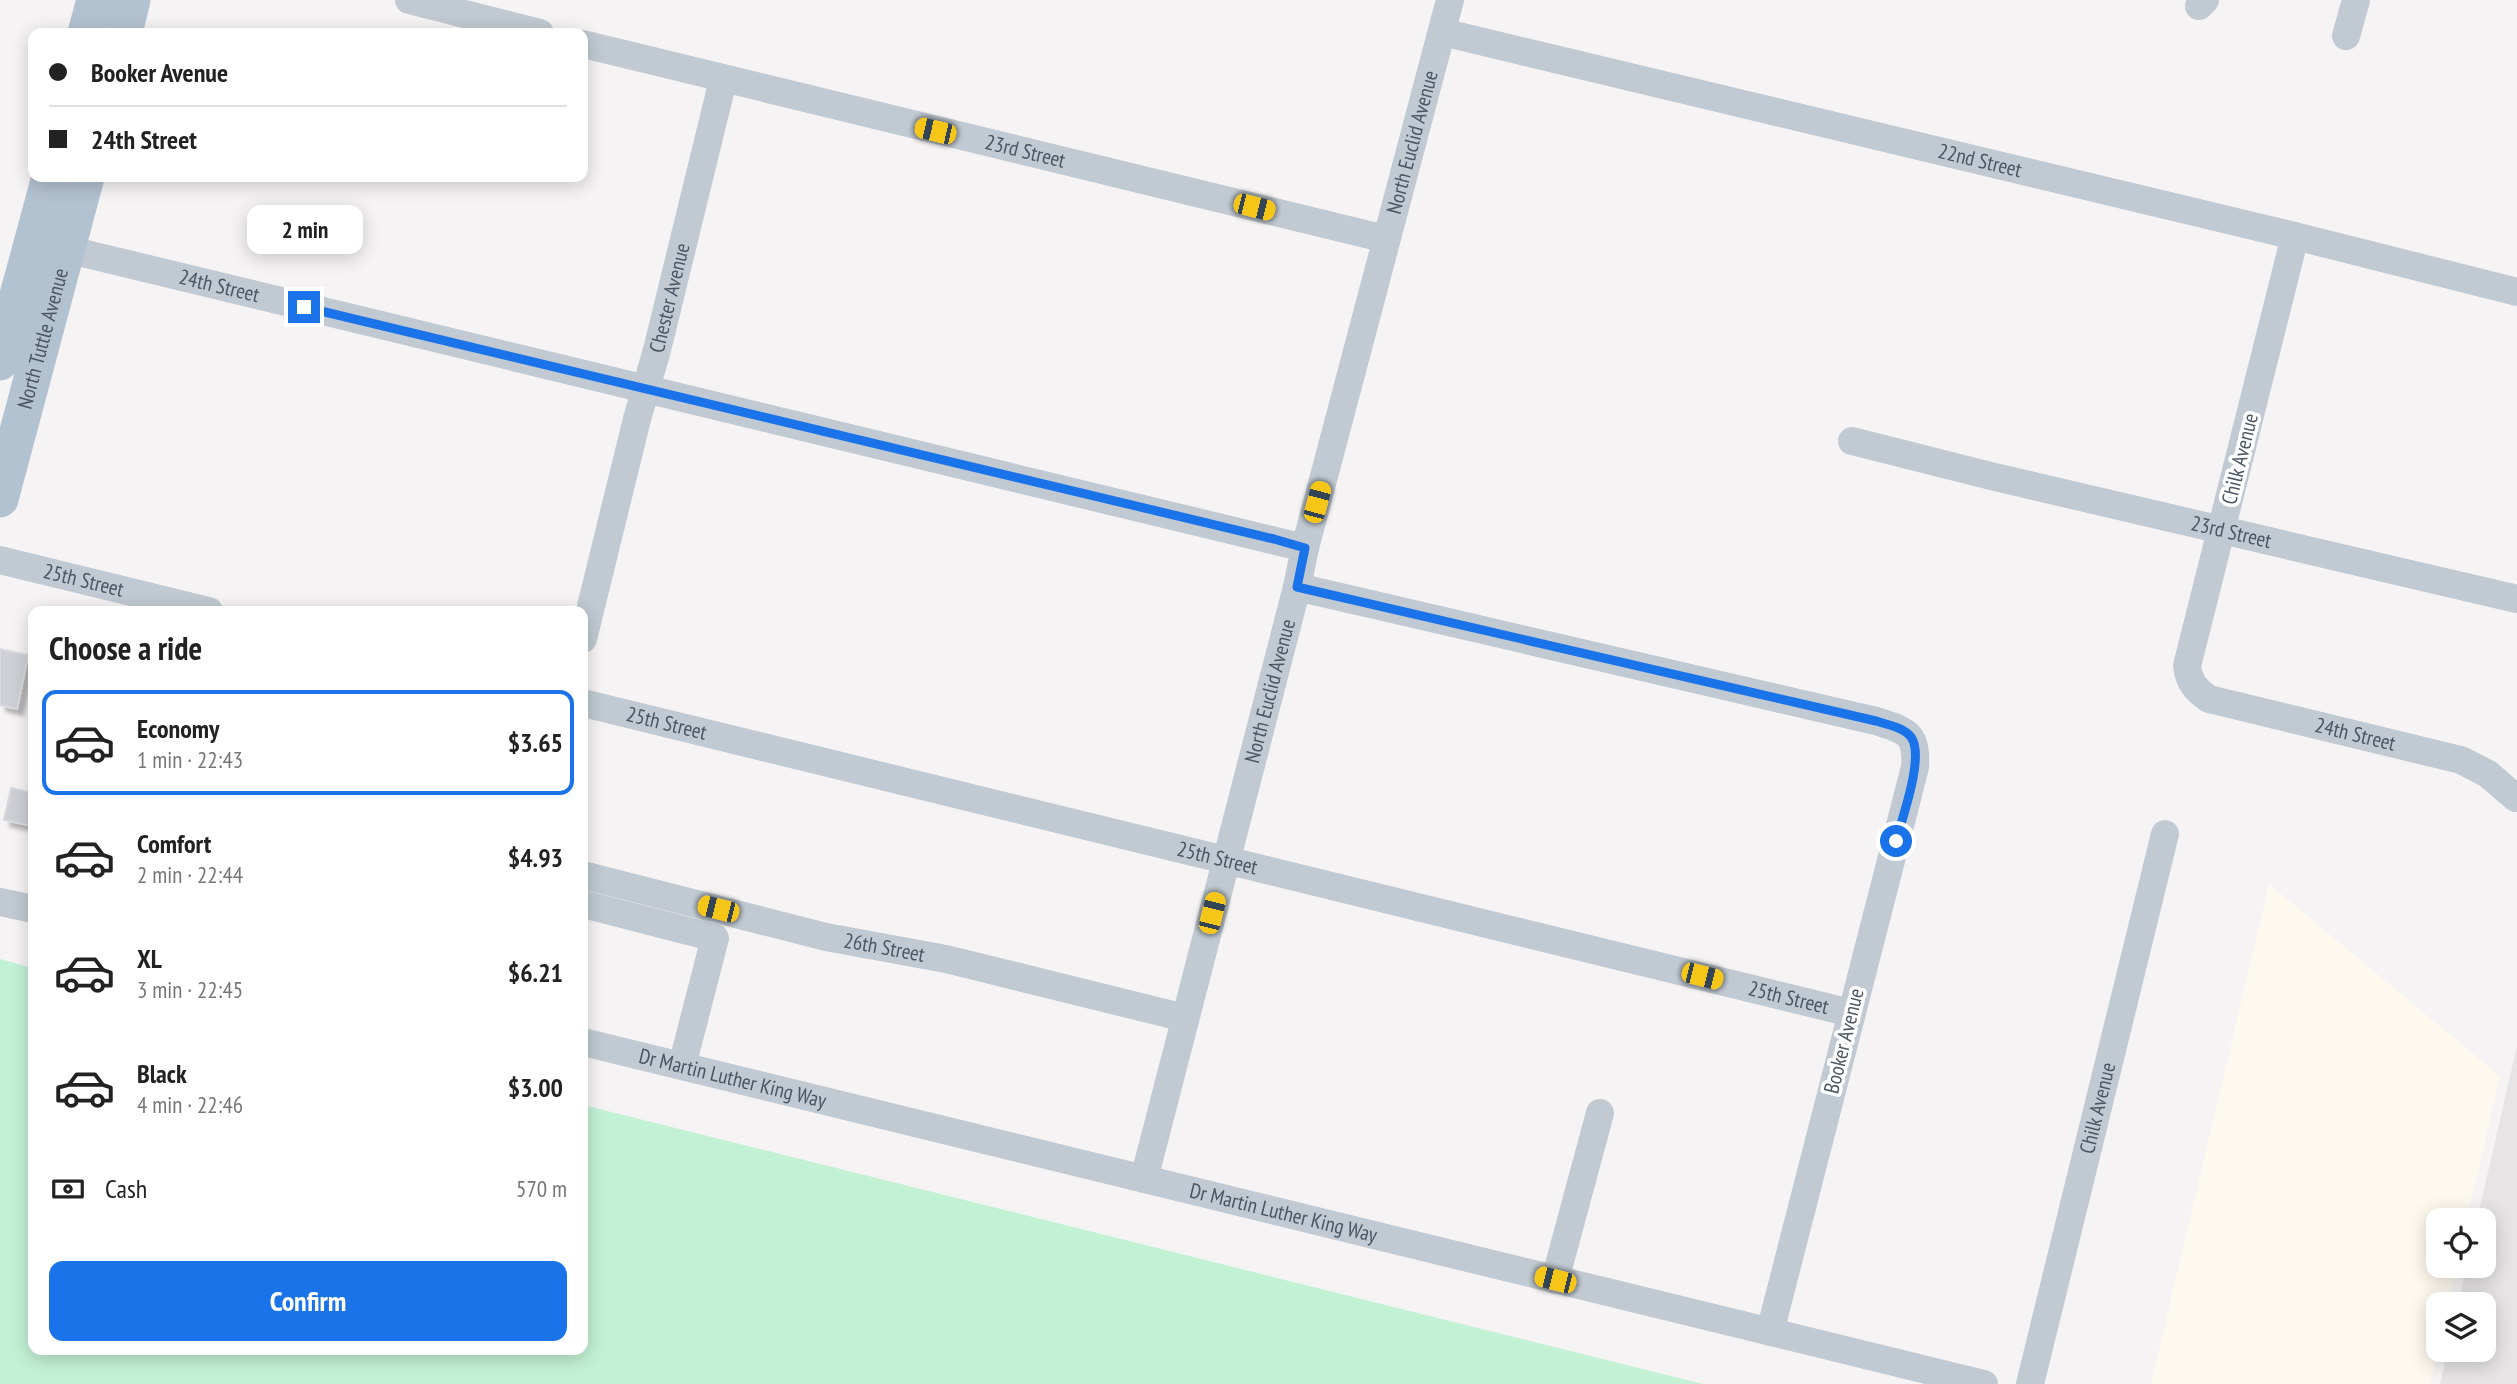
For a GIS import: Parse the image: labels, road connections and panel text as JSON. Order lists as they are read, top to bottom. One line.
{"streets":{"main road":["North Tuttle Avenue"],"street":["North Euclid Avenue","23rd Street","22nd Street","24th Street","Chester Avenue","Chilk Avenue","25th Street","26th Street","Booker Avenue","Dr Martin Luther King Way"]},"crossings":[["North Euclid Avenue","23rd Street"],["North Euclid Avenue","22nd Street"],["North Euclid Avenue","24th Street"],["North Euclid Avenue","25th Street"],["North Euclid Avenue","26th Street"],["North Euclid Avenue","Booker Avenue"],["North Euclid Avenue","Dr Martin Luther King Way"],["23rd Street","Chester Avenue"],["23rd Street","Chilk Avenue"],["22nd Street","Chilk Avenue"],["24th Street","Chester Avenue"],["24th Street","North Tuttle Avenue"],["24th Street","Chilk Avenue"],["25th Street","Booker Avenue"],["Booker Avenue","Dr Martin Luther King Way"]],"page":{"banner":["Booker Avenue","24th Street"],"bubble":"2 min","heading":"Choose a ride","list":[{"name":"Economy","note":"1 min · 22:43","value":"$3.65"},{"name":"Comfort","note":"2 min · 22:44","value":"$4.93"},{"name":"XL","note":"3 min · 22:45","value":"$6.21"},{"name":"Black","note":"4 min · 22:46","value":"$3.00"}],"pay":["Cash","570 m"],"buttons":"Confirm"}}
